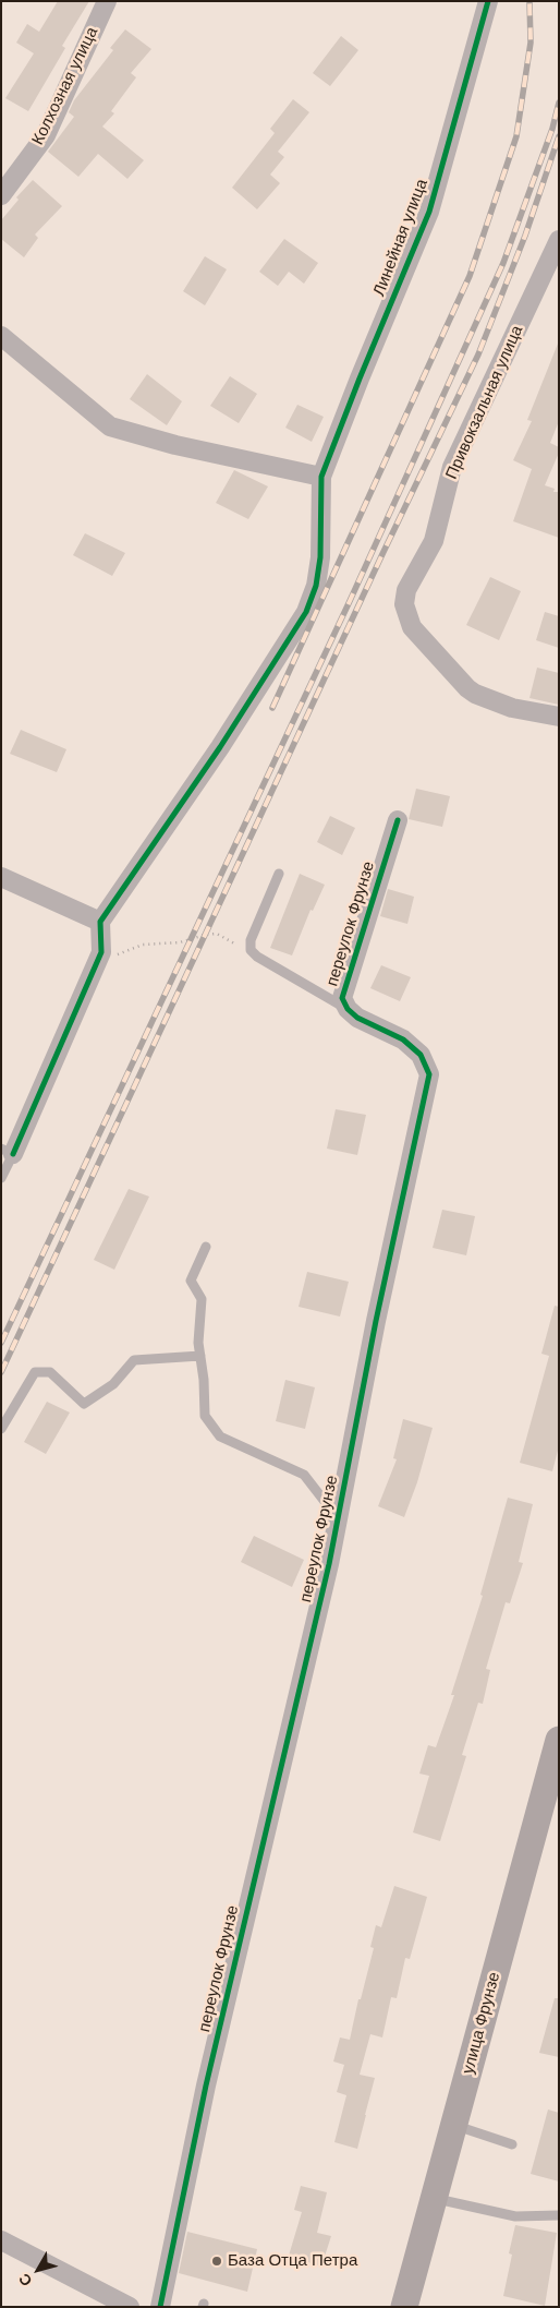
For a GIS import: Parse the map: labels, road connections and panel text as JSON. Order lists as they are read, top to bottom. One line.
{"streets":{"street":["Колхозная улица","Линейная улица","Привокзальная улица","переулок Фрунзе","улица Фрунзе"]},"places":["База Отца Петра"],"north":"bottom left"}
